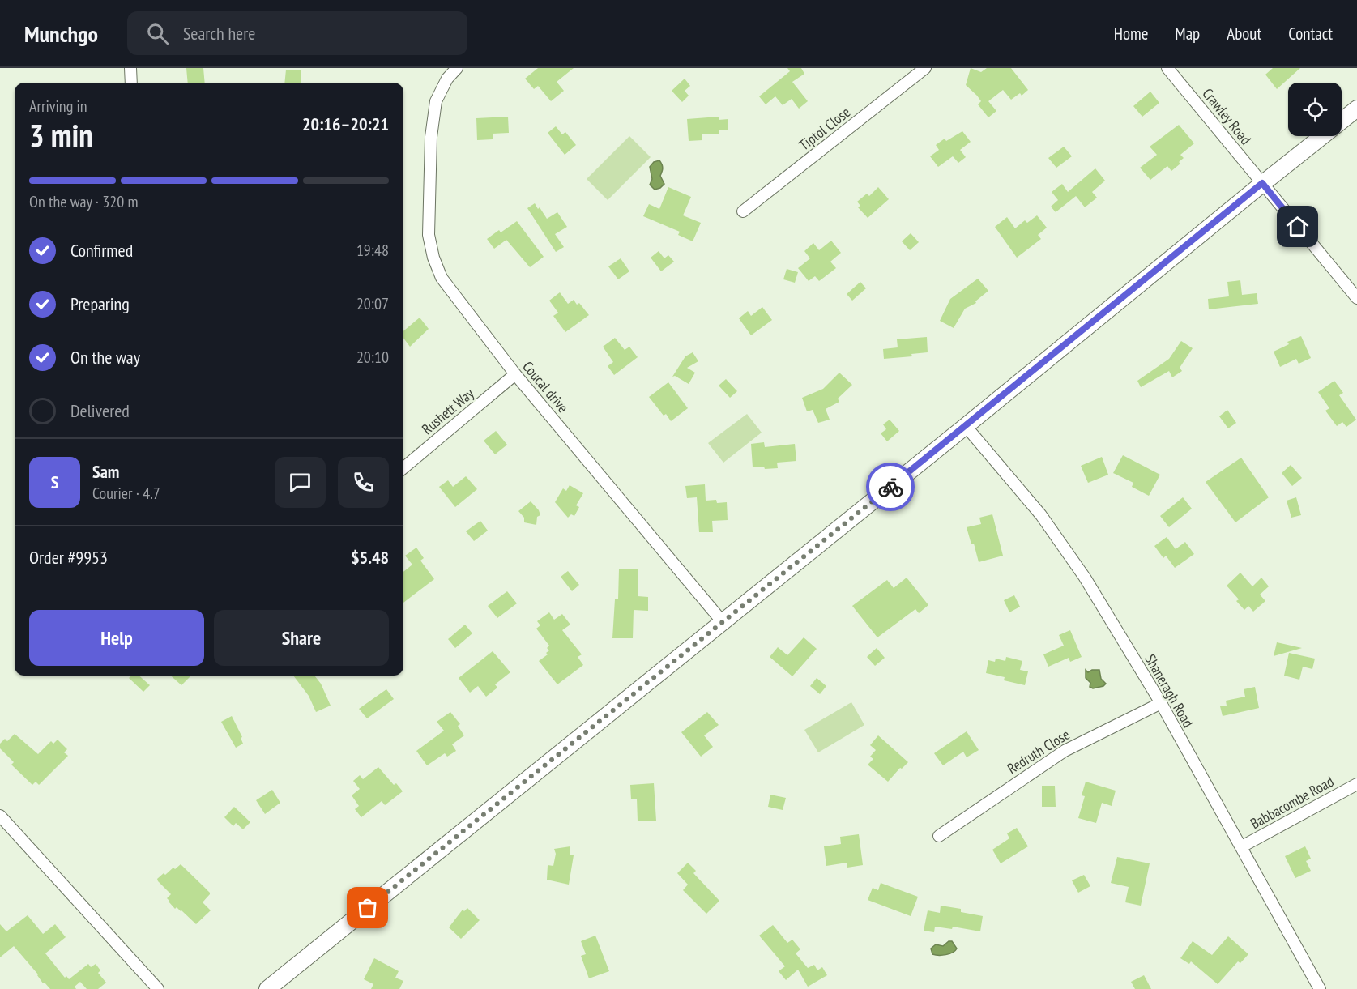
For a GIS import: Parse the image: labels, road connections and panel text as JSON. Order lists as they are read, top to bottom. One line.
{"streets":{"street":["Crawley Road","Tiptol Close","Coucal drive","Rushett Way","Shaneragh Road","Redruth Close","Babbacombe Road"]},"crossings":[["Coucal drive","Rushett Way"],["Shaneragh Road","Redruth Close"],["Shaneragh Road","Babbacombe Road"]],"page":{"header":"Munchgo","search":"Search here","nav":["Home","Map","About","Contact"],"heading":["3 min","Arriving in","20:16–20:21"],"panel":["Sam","Courier · 4.7","Order #9953","$5.48"],"bar":"On the way · 320 m","list":[["Confirmed","19:48"],["Preparing","20:07"],["On the way","20:10"],"Delivered"],"round":"S","buttons":["Help","Share"]}}
